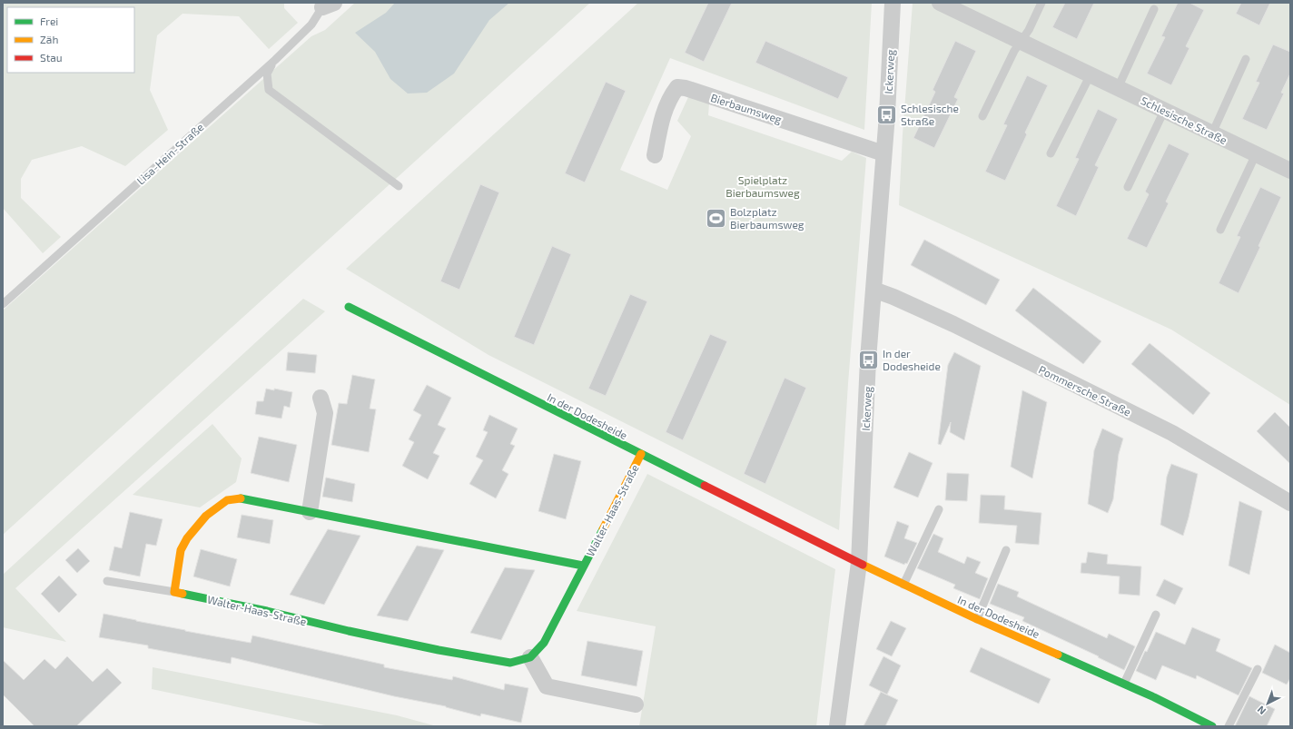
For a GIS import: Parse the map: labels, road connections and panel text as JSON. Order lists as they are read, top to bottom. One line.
{"streets":{"street":["Ickerweg","Bierbaumsweg","Schlesische Straße","Pommersche Straße","In der Dodesheide","Walter-Haas-Straße"],"lane":["Lisa-Hein-Straße"]},"crossings":[["Ickerweg","Bierbaumsweg"],["Ickerweg","Pommersche Straße"],["Ickerweg","In der Dodesheide"],["In der Dodesheide","Walter-Haas-Straße"]],"parks":["Spielplatz Bierbaumsweg"],"places":{"bus stop":["Schlesische Straße","In der Dodesheide"],"sports":["Bolzplatz Bierbaumsweg"]},"legend":["Frei","Zäh","Stau"],"north":"bottom left"}
